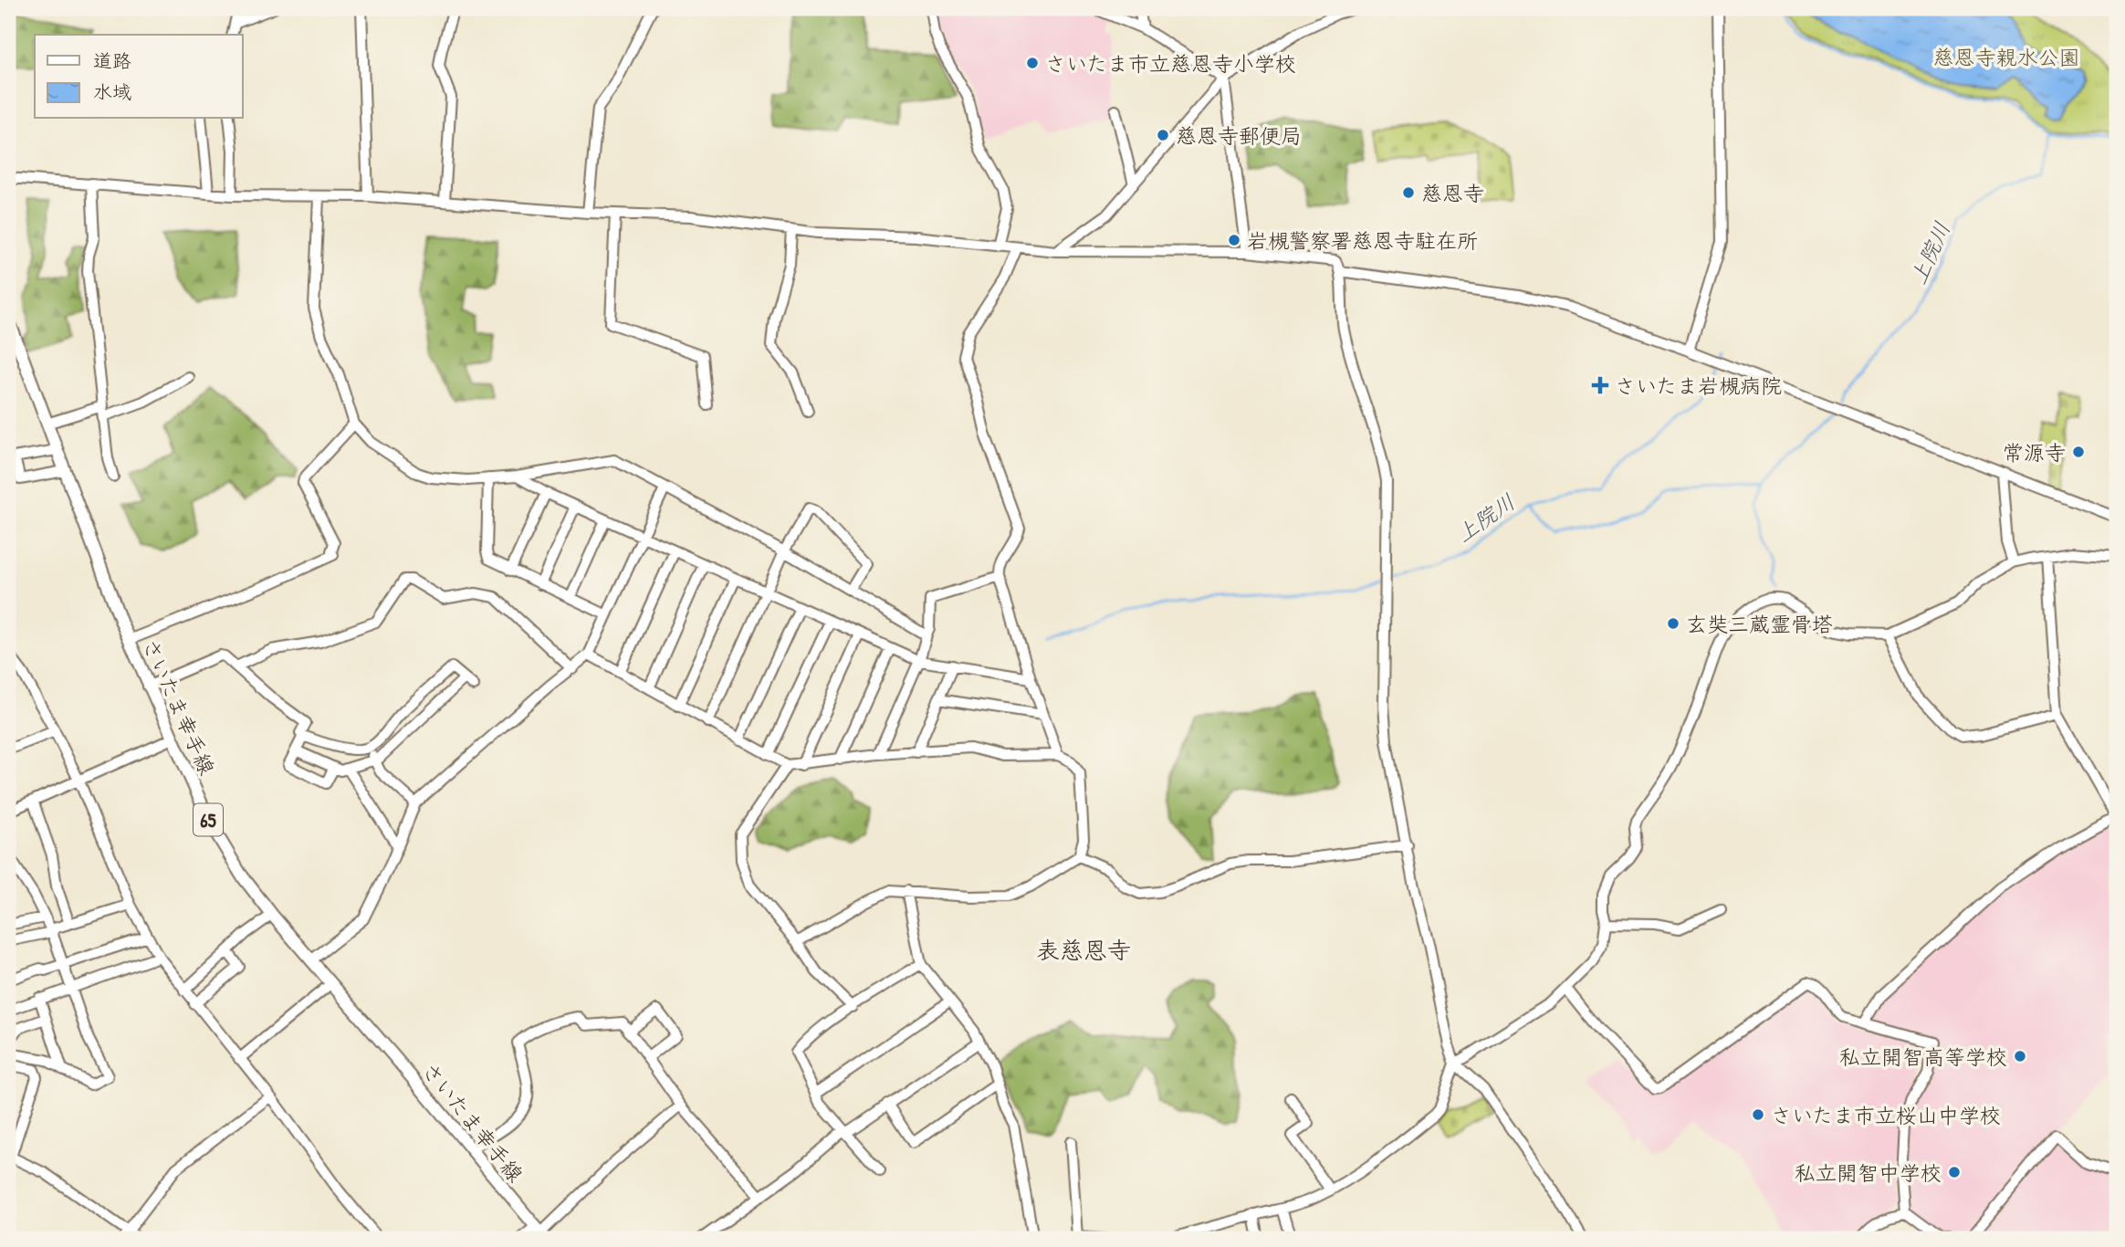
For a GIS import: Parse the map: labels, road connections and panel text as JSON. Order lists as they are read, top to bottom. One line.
{"streets":{"main road":["さいたま幸手線","65"]},"districts":["表慈恩寺"],"water":["上院川"],"parks":["慈恩寺親水公園"],"places":{"other":["さいたま市立慈恩寺小学校","慈恩寺郵便局","慈恩寺","岩槻警察署慈恩寺駐在所","常源寺","玄奘三蔵霊骨塔","私立開智高等学校","さいたま市立桜山中学校","私立開智中学校"],"health":["さいたま岩槻病院"]},"legend":["道路","水域"]}
